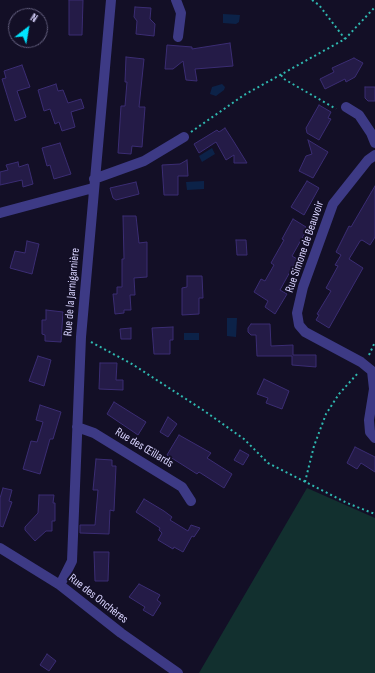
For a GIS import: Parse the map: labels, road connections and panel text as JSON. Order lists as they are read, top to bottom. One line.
{"streets":{"street":["Rue Simone de Beauvoir","Rue de la Jarnigarnière","Rue des Œillards","Rue des Onchères"]},"crossings":[["Rue de la Jarnigarnière","Rue des Œillards"],["Rue de la Jarnigarnière","Rue des Onchères"]],"north":"top right"}
